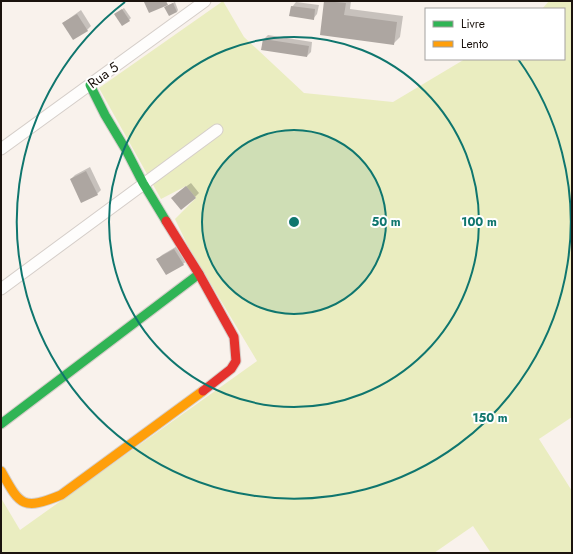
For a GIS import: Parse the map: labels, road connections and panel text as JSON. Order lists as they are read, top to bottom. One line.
{"streets":{"street":["Rua 5"]},"legend":["Livre","Lento"],"rings":["50 m","100 m","150 m"]}
